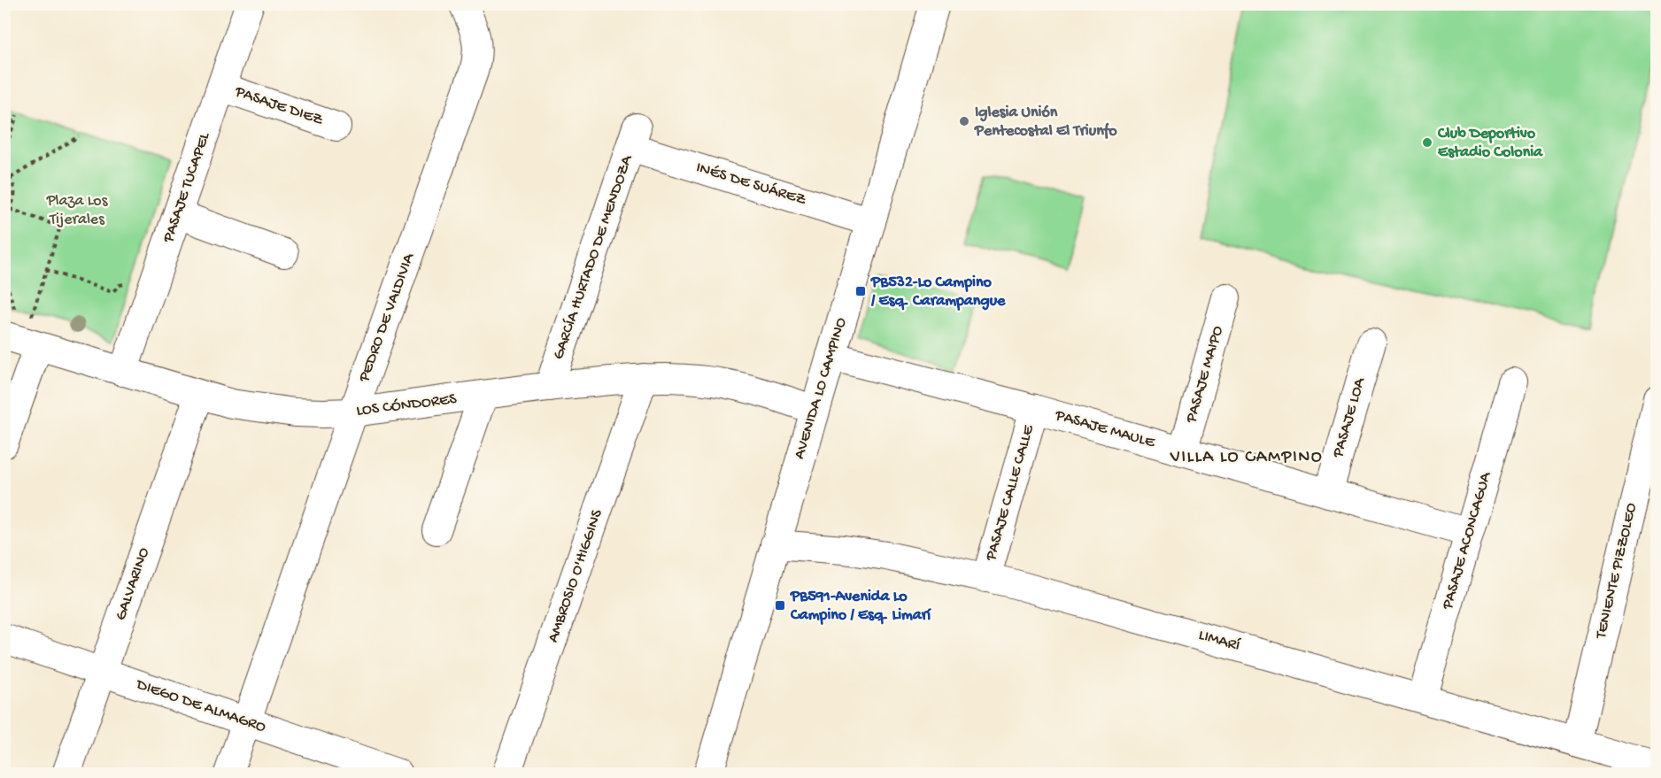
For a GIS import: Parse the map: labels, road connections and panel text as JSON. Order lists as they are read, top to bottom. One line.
{"streets":{"main road":["AVENIDA LO CAMPINO"],"street":["PASAJE DIEZ","INÉS DE SUÁREZ","PASAJE TUCAPEL","GARCÍA HURTADO DE MENDOZA","PEDRO DE VALDIVIA","PASAJE MAIPO","LOS CÓNDORES","PASAJE LOA","PASAJE MAULE","PASAJE CALLE CALLE","PASAJE ACONCAGUA","TENIENTE PIZZOLEO","AMBROSIO O'HIGGINS","GALVARINO","LIMARÍ","DIEGO DE ALMAGRO"]},"crossings":[["PASAJE DIEZ","PASAJE TUCAPEL"],["INÉS DE SUÁREZ","GARCÍA HURTADO DE MENDOZA"],["INÉS DE SUÁREZ","AVENIDA LO CAMPINO"],["PASAJE TUCAPEL","LOS CÓNDORES"],["GARCÍA HURTADO DE MENDOZA","LOS CÓNDORES"],["PEDRO DE VALDIVIA","LOS CÓNDORES"],["PEDRO DE VALDIVIA","DIEGO DE ALMAGRO"],["PASAJE MAIPO","PASAJE MAULE"],["AVENIDA LO CAMPINO","LOS CÓNDORES"],["AVENIDA LO CAMPINO","PASAJE MAULE"],["AVENIDA LO CAMPINO","LIMARÍ"],["LOS CÓNDORES","AMBROSIO O'HIGGINS"],["LOS CÓNDORES","GALVARINO"],["PASAJE LOA","PASAJE MAULE"],["PASAJE MAULE","PASAJE CALLE CALLE"],["PASAJE MAULE","PASAJE ACONCAGUA"],["PASAJE CALLE CALLE","LIMARÍ"],["PASAJE ACONCAGUA","LIMARÍ"],["TENIENTE PIZZOLEO","LIMARÍ"],["GALVARINO","DIEGO DE ALMAGRO"]],"districts":["VILLA LO CAMPINO"],"parks":["Plaza Los Tijerales"],"places":{"other":["Iglesia Unión Pentecostal El Triunfo","Club Deportivo Estadio Colonia"],"transit":["PB532-Lo Campino / Esq. Carampangue","PB591-Avenida Lo Campino / Esq. Limarí"]}}
